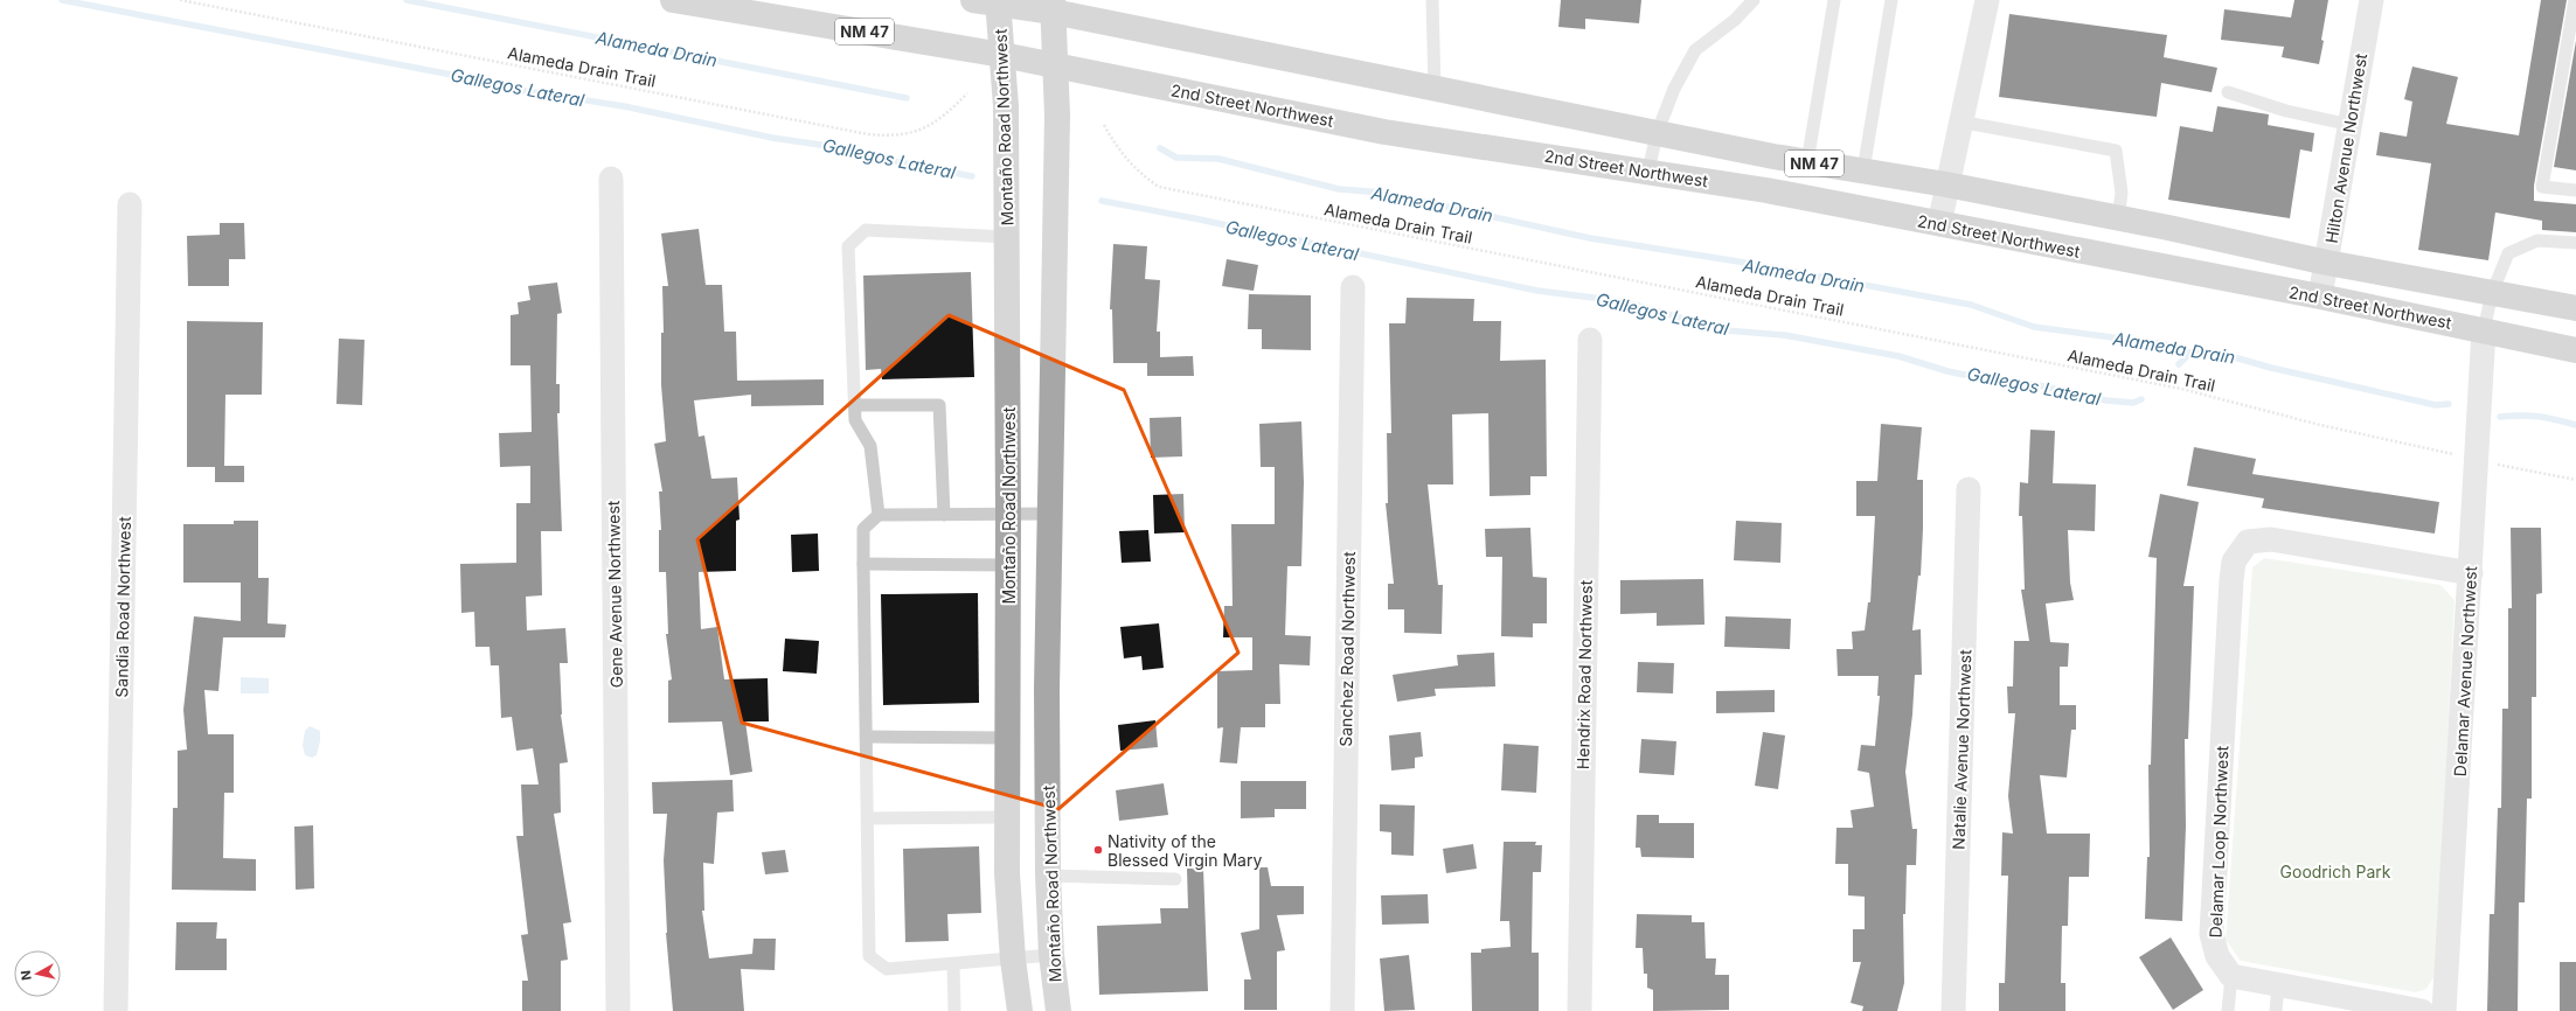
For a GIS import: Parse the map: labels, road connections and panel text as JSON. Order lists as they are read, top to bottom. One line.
{"streets":{"main road":["NM 47","2nd Street Northwest","Montaño Road Northwest"],"street":["Hilton Avenue Northwest","Gene Avenue Northwest","Sandia Road Northwest","Sanchez Road Northwest","Delamar Avenue Northwest","Hendrix Road Northwest","Natalie Avenue Northwest","Delamar Loop Northwest"],"path":["Alameda Drain Trail"]},"crossings":[["NM 47","Montaño Road Northwest"],["NM 47","Hilton Avenue Northwest"],["2nd Street Northwest","Montaño Road Northwest"],["2nd Street Northwest","Hilton Avenue Northwest"],["2nd Street Northwest","Delamar Avenue Northwest"],["Delamar Avenue Northwest","Delamar Loop Northwest"]],"water":["Alameda Drain","Gallegos Lateral"],"parks":["Goodrich Park"],"places":["Nativity of the Blessed Virgin Mary"],"north":"left"}
